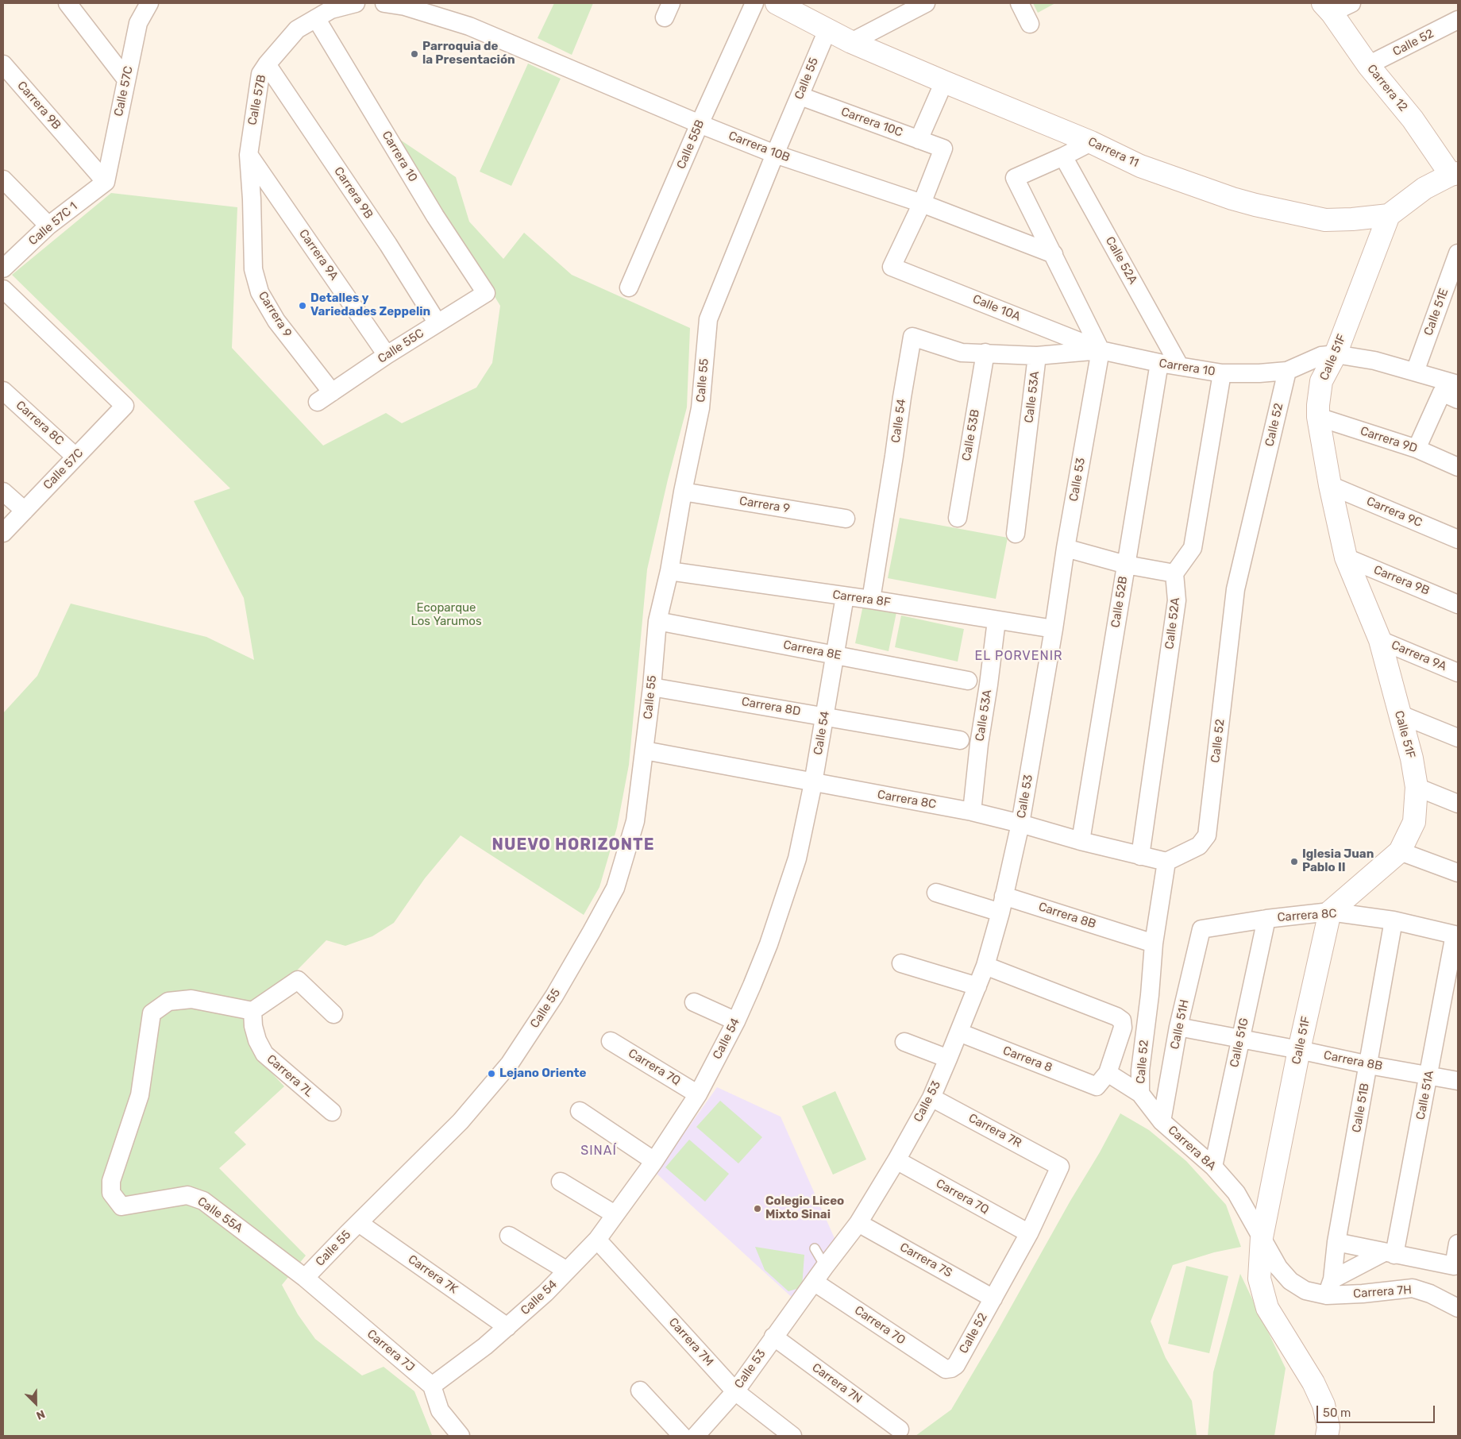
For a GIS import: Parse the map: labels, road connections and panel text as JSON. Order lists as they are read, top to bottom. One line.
{"streets":{"street":["Calle 52","Calle 55","Carrera 12","Calle 57C","Calle 57B","Carrera 9B","Carrera 10C","Calle 55B","Carrera 10B","Carrera 11","Carrera 10","Calle 57C 1","Carrera 9A","Calle 52A","Calle 10A","Calle 51E","Carrera 9","Calle 55C","Calle 51F","Calle 53A","Calle 54","Carrera 8C","Calle 53B","Carrera 9D","Calle 53","Carrera 9C","Carrera 8F","Calle 52B","Carrera 8E","Carrera 8D","Carrera 8B","Calle 51H","Calle 51G","Carrera 8","Carrera 7Q","Carrera 7L","Calle 51A","Calle 51B","Carrera 7R","Carrera 8A","Calle 55A","Carrera 7S","Carrera 7K","Carrera 7H","Carrera 7O","Carrera 7M","Carrera 7J","Carrera 7N"]},"crossings":[["Calle 52","Carrera 12"],["Calle 52","Carrera 10"],["Calle 52","Carrera 8C"],["Calle 52","Calle 53"],["Calle 52","Carrera 8B"],["Calle 52","Carrera 8"],["Calle 52","Carrera 7Q"],["Calle 52","Carrera 7R"],["Calle 52","Carrera 8A"],["Calle 52","Carrera 7S"],["Calle 52","Carrera 7O"],["Calle 55","Carrera 10C"],["Calle 55","Carrera 10B"],["Calle 55","Carrera 11"],["Calle 55","Carrera 9"],["Calle 55","Carrera 8C"],["Calle 55","Carrera 8F"],["Calle 55","Carrera 8E"],["Calle 55","Carrera 8D"],["Calle 55","Calle 55A"],["Calle 55","Carrera 7K"],["Calle 55","Carrera 7J"],["Carrera 12","Carrera 11"],["Calle 57C","Carrera 9B"],["Calle 57C","Calle 57C 1"],["Calle 57C","Carrera 8C"],["Calle 57B","Carrera 9B"],["Calle 57B","Carrera 10"],["Calle 57B","Carrera 9A"],["Calle 57B","Carrera 9"],["Carrera 9B","Calle 57C 1"],["Carrera 9B","Calle 55C"],["Carrera 9B","Calle 51F"],["Carrera 10C","Carrera 10B"],["Carrera 10C","Calle 10A"],["Calle 55B","Carrera 10B"],["Carrera 10B","Calle 10A"],["Carrera 11","Calle 51F"],["Carrera 10","Calle 52A"],["Carrera 10","Calle 10A"],["Carrera 10","Calle 51E"],["Carrera 10","Calle 55C"],["Carrera 10","Calle 51F"],["Carrera 10","Calle 53A"],["Carrera 10","Calle 54"],["Carrera 10","Calle 53B"],["Carrera 10","Calle 53"],["Carrera 10","Calle 52B"],["Carrera 9A","Calle 55C"],["Carrera 9A","Calle 51F"],["Calle 52A","Carrera 8C"],["Calle 10A","Calle 53"],["Carrera 9","Calle 55C"],["Calle 51F","Carrera 8C"],["Calle 51F","Carrera 9D"],["Calle 51F","Carrera 9C"],["Calle 51F","Carrera 8B"],["Calle 51F","Carrera 8A"],["Calle 53A","Carrera 8C"],["Calle 53A","Carrera 8F"],["Calle 54","Carrera 8C"],["Calle 54","Carrera 8F"],["Calle 54","Carrera 8E"],["Calle 54","Carrera 8D"],["Calle 54","Carrera 7Q"],["Calle 54","Carrera 7K"],["Calle 54","Carrera 7M"],["Calle 54","Carrera 7J"],["Carrera 8C","Calle 53"],["Carrera 8C","Calle 52B"],["Carrera 8C","Calle 51H"],["Carrera 8C","Calle 51G"],["Carrera 8C","Calle 51A"],["Carrera 8C","Calle 51B"],["Calle 53","Carrera 8F"],["Calle 53","Carrera 8B"],["Calle 53","Carrera 8"],["Calle 53","Carrera 7Q"],["Calle 53","Carrera 7R"],["Calle 53","Carrera 7S"],["Calle 53","Carrera 7O"],["Calle 53","Carrera 7M"],["Calle 53","Carrera 7N"],["Carrera 8B","Calle 51H"],["Carrera 8B","Calle 51G"],["Carrera 8B","Calle 51A"],["Carrera 8B","Calle 51B"],["Calle 51H","Carrera 8A"],["Calle 51G","Carrera 8A"],["Carrera 7L","Calle 55A"],["Calle 51B","Carrera 8A"],["Calle 51B","Carrera 7H"],["Carrera 8A","Carrera 7H"],["Calle 55A","Carrera 7J"]],"districts":["EL PORVENIR","NUEVO HORIZONTE","SINAÍ"],"parks":["Ecoparque Los Yarumos"],"places":["Parroquia de la Presentación","Detalles y Variedades Zeppelin","Iglesia Juan Pablo II","Lejano Oriente","Colegio Liceo Mixto Sinai"],"scale_bar":"50 m","north":"bottom right"}
